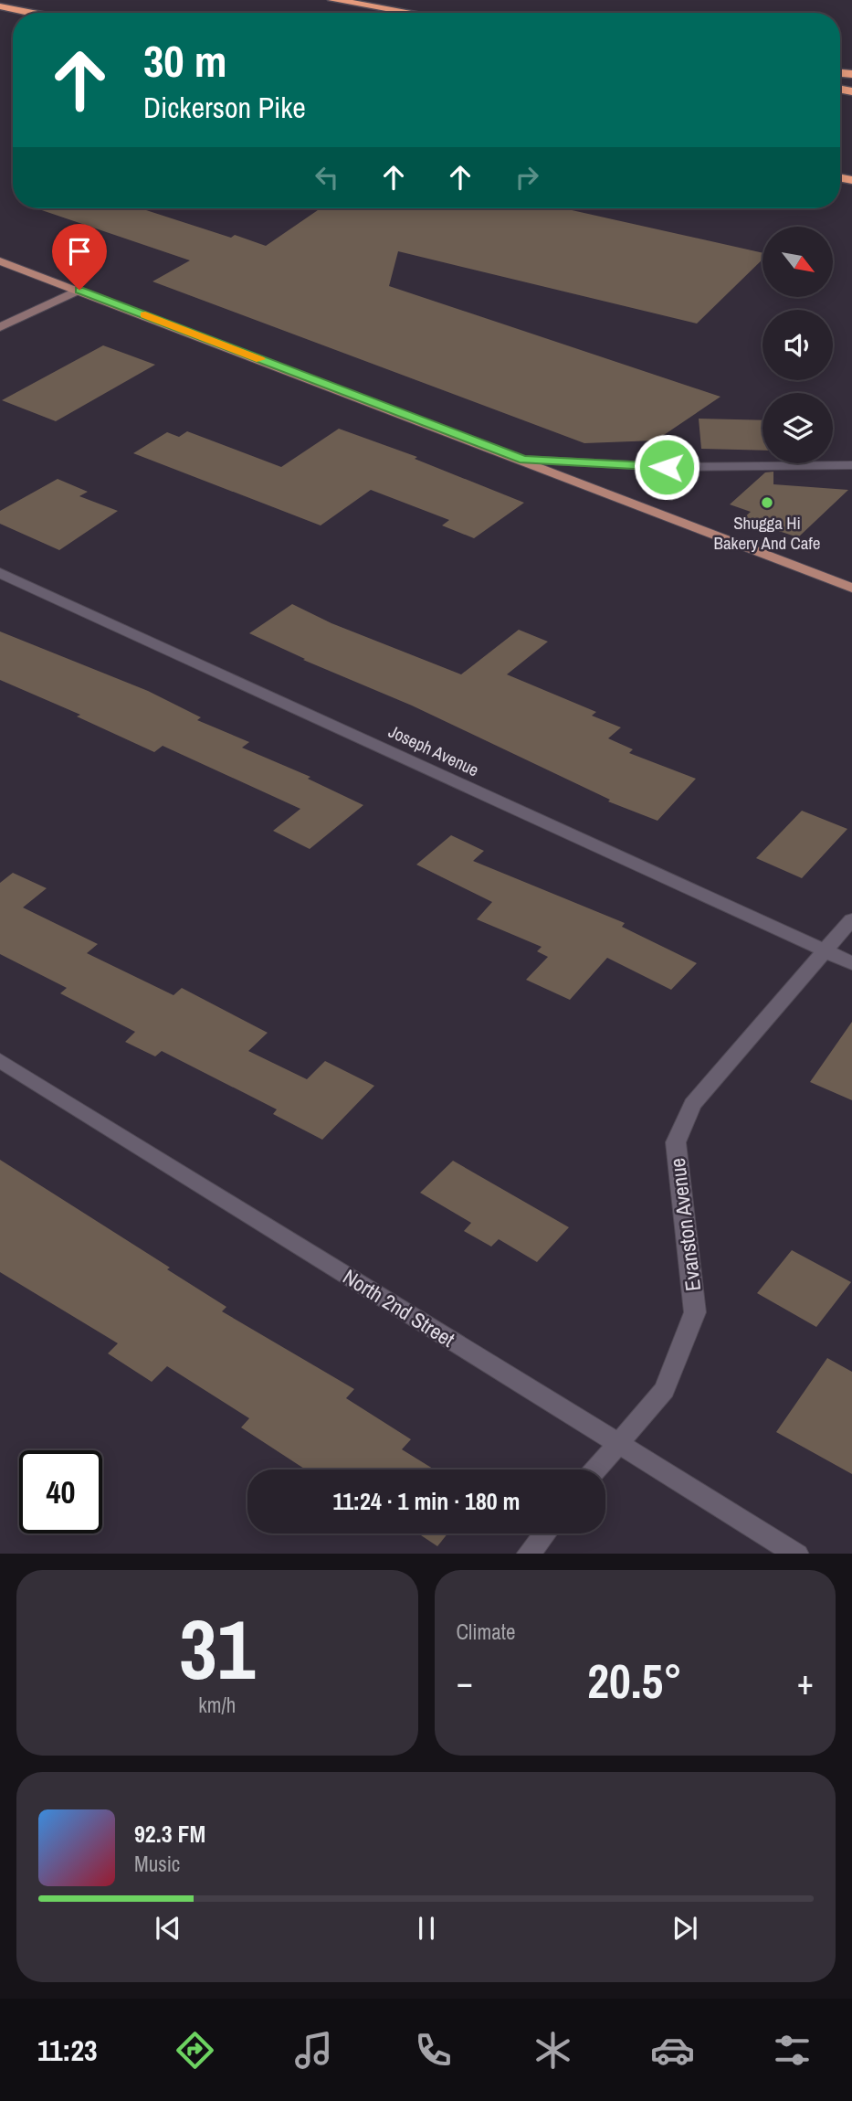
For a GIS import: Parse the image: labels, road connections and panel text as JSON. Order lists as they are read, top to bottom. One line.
{"streets":{"street":["Joseph Avenue","Evanston Avenue","North 2nd Street"]},"crossings":[["Joseph Avenue","Evanston Avenue"],["Evanston Avenue","North 2nd Street"]],"places":["Shugga Hi Bakery And Cafe"],"north":"bottom right","page":{"turn":["30 m","Dickerson Pike"],"limit":"40","trip":"11:24 · 1 min · 180 m","tile":[["31","km/h"],"Climate"],"heat":["−","20.5°","+"],"song":["92.3 FM","Music"],"tabs":"11:23"}}
